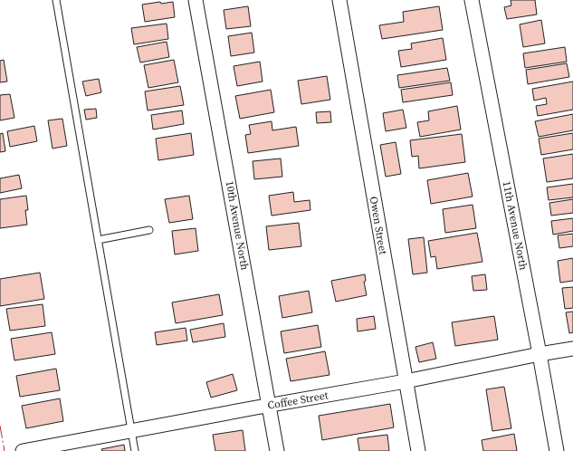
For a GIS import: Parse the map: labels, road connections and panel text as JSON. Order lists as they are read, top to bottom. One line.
{"streets":{"street":["10th Avenue North","Owen Street","11th Avenue North","Coffee Street"]},"crossings":[["10th Avenue North","Coffee Street"],["Owen Street","Coffee Street"],["11th Avenue North","Coffee Street"]]}
